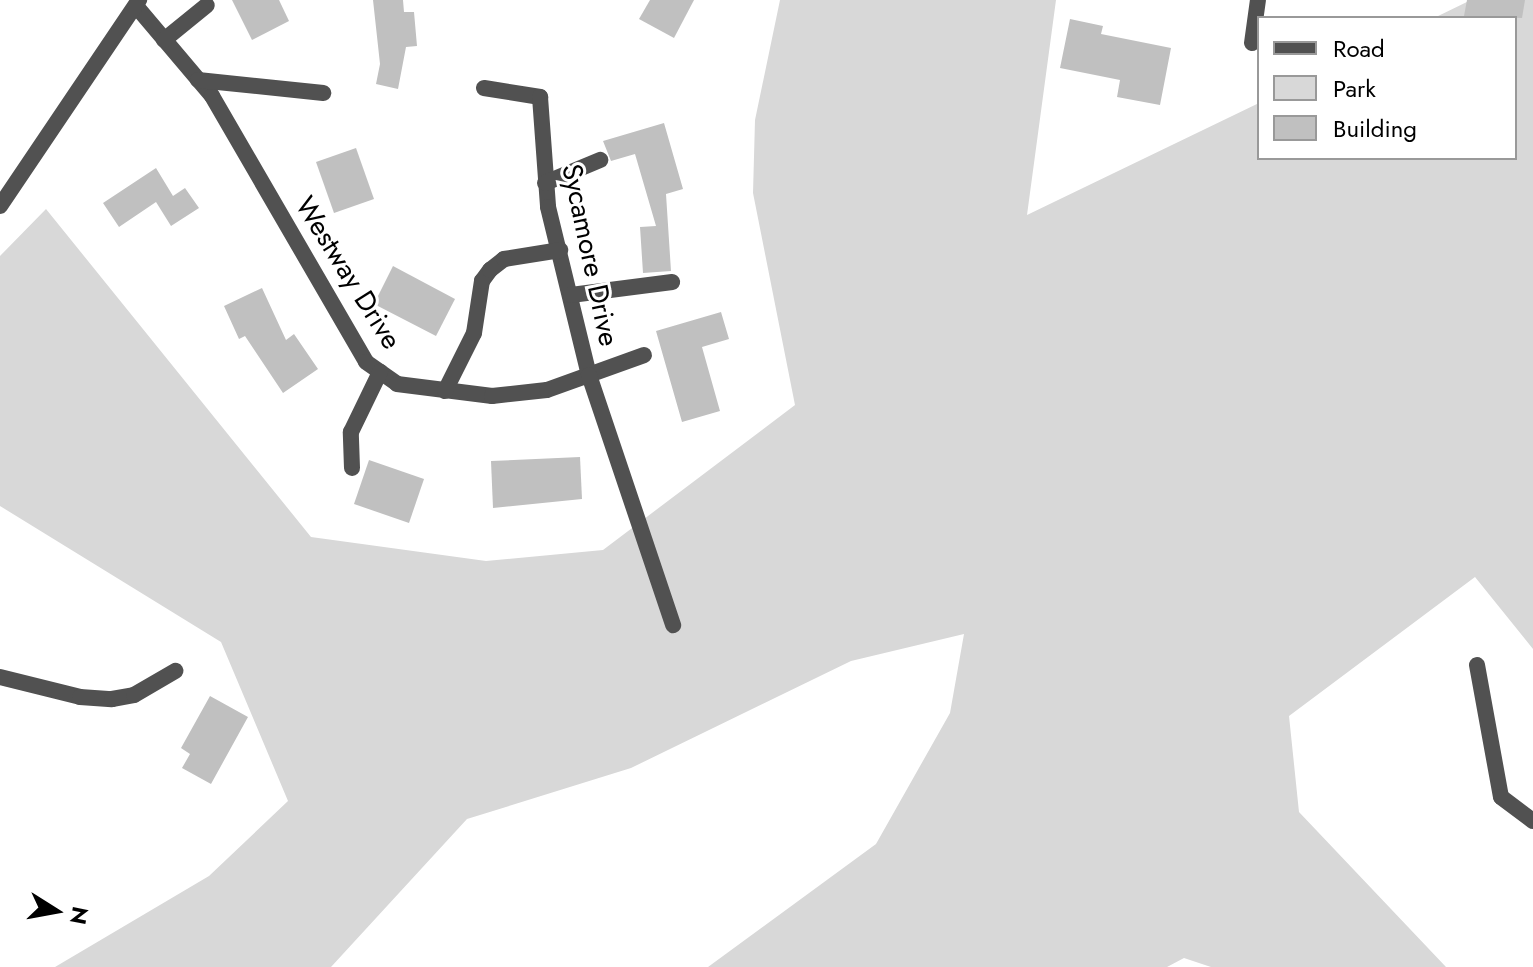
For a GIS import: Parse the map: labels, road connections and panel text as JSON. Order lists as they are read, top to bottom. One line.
{"streets":{"street":["Sycamore Drive","Westway Drive"]},"crossings":[["Sycamore Drive","Westway Drive"]],"legend":["Road","Park","Building"],"north":"right"}
